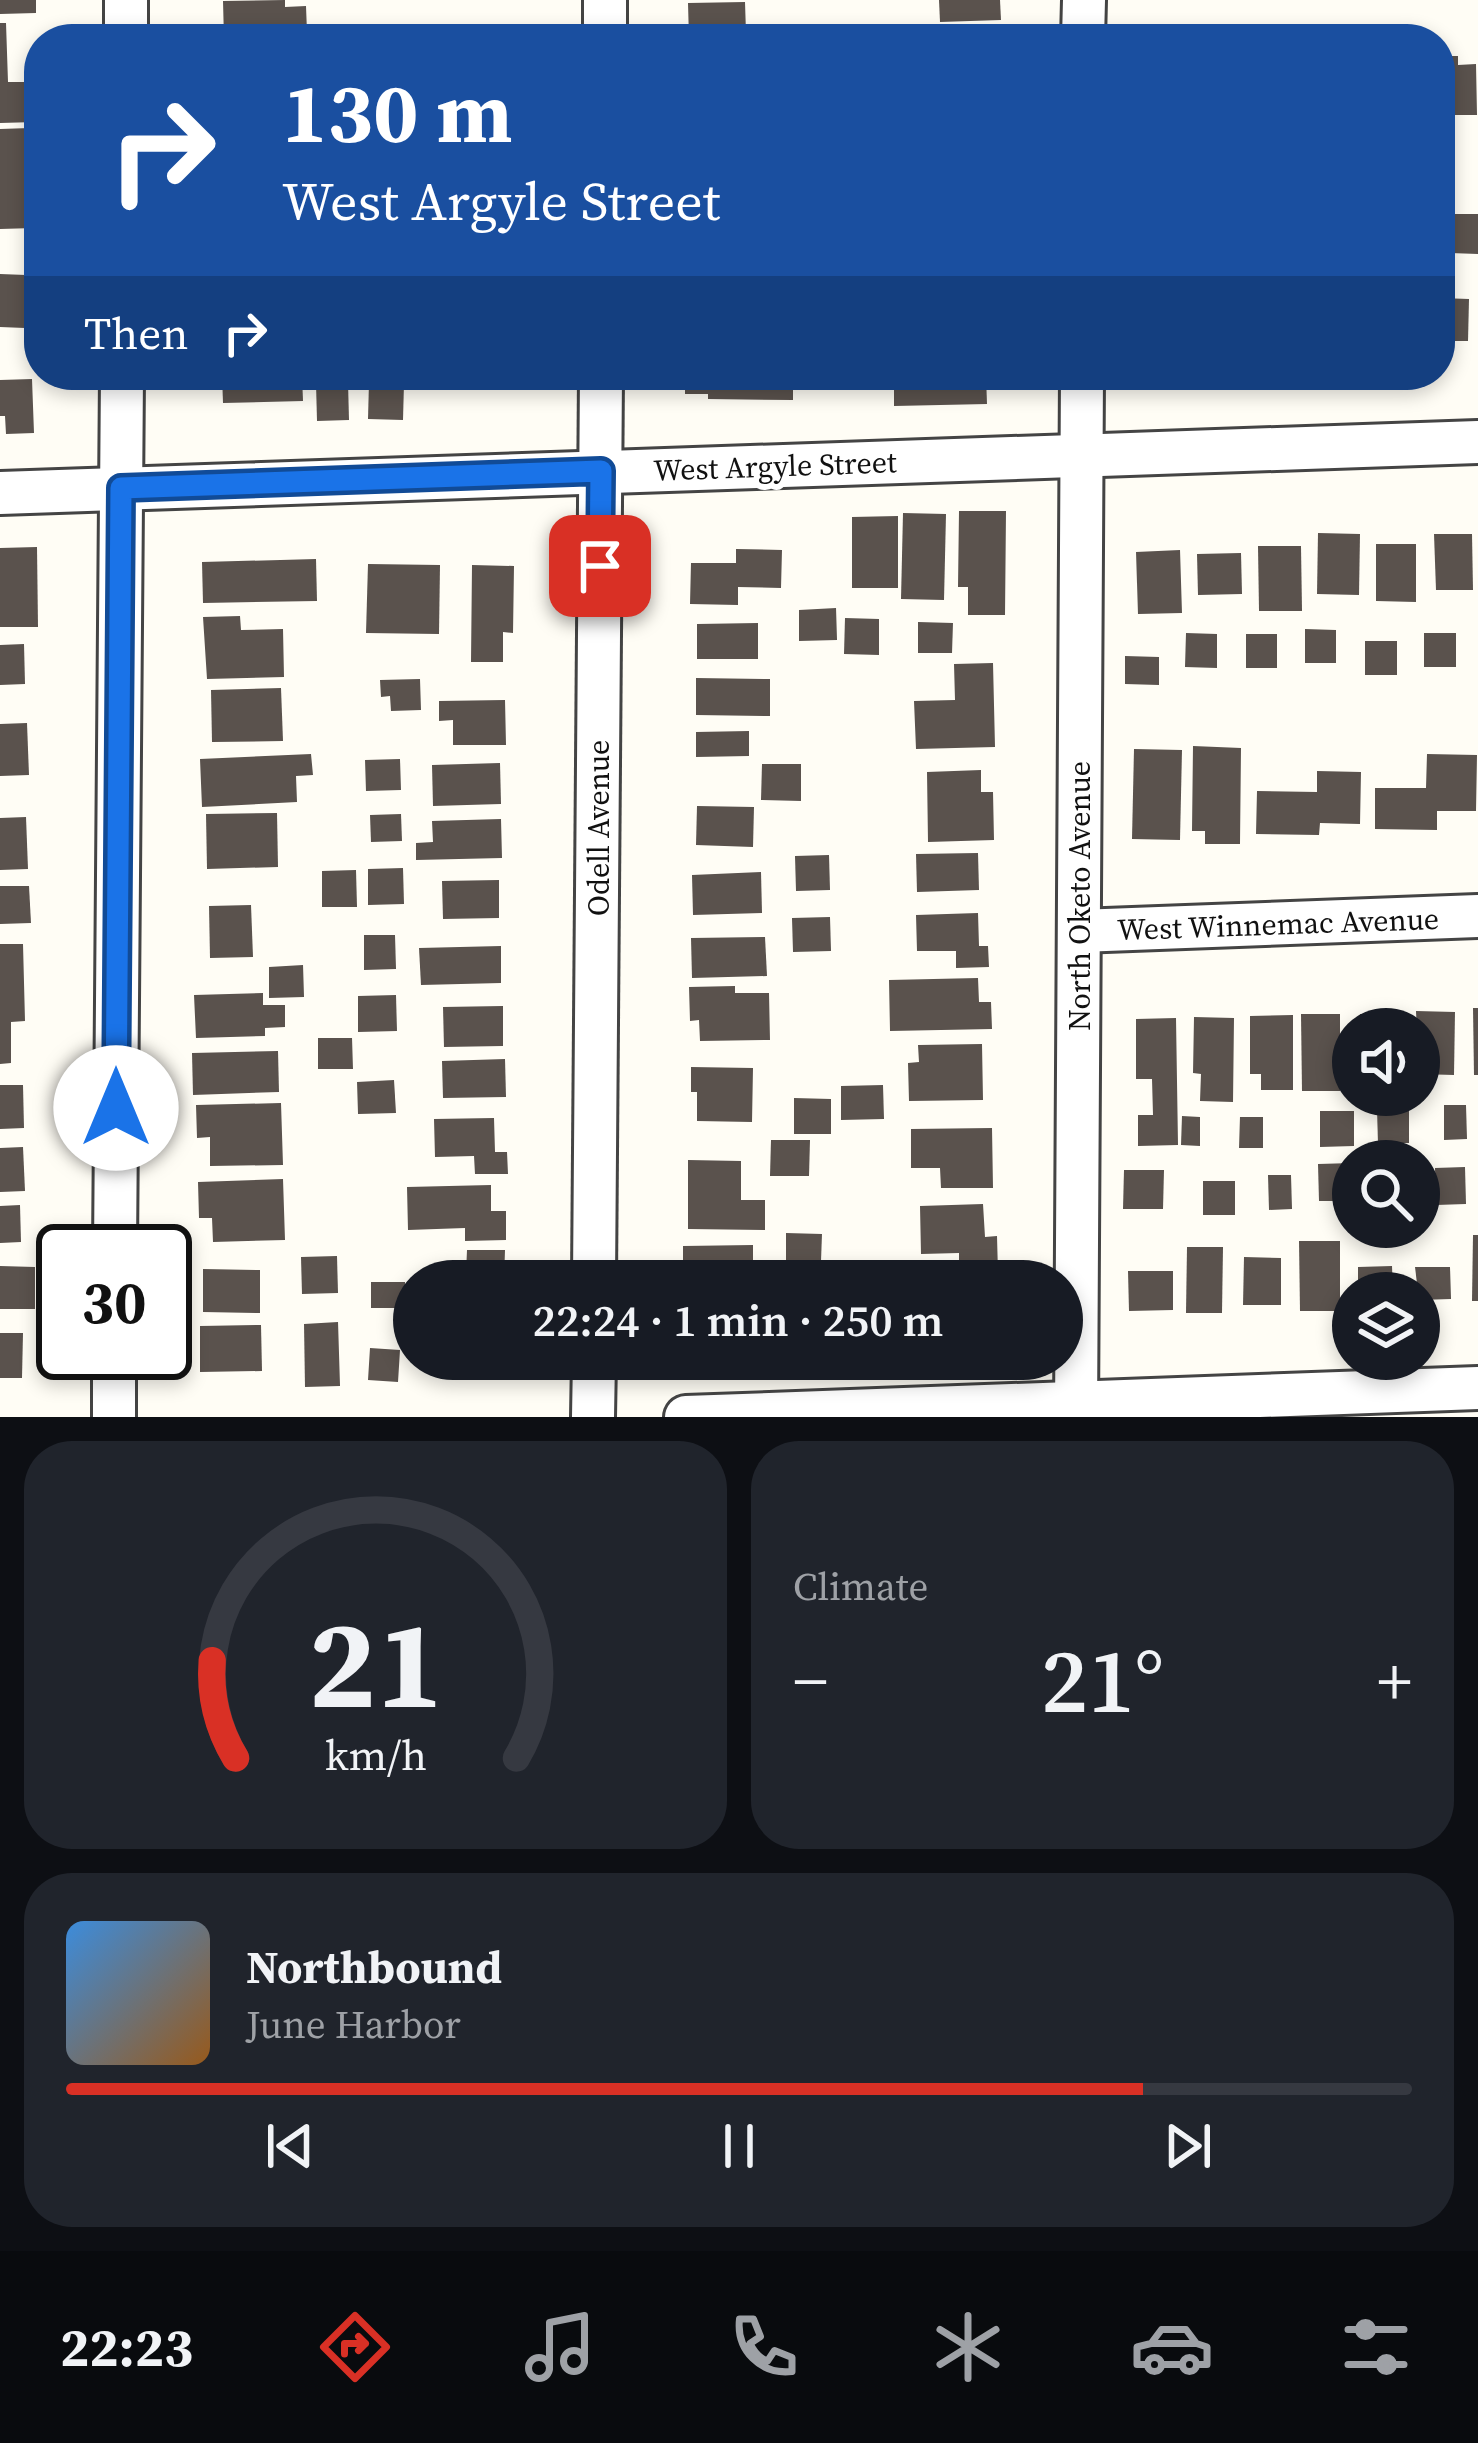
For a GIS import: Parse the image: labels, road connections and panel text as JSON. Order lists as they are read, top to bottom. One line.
{"streets":{"street":["West Argyle Street","Odell Avenue","North Oketo Avenue","West Winnemac Avenue"]},"crossings":[["West Argyle Street","Odell Avenue"],["West Argyle Street","North Oketo Avenue"],["North Oketo Avenue","West Winnemac Avenue"]],"page":{"turn":["130 m","West Argyle Street"],"then":"Then","limit":"30","trip":"22:24 · 1 min · 250 m","tile":"Climate","heat":["−","21°","+"],"song":["Northbound","June Harbor"],"tabs":"22:23","gauge":["21","km/h"]}}
